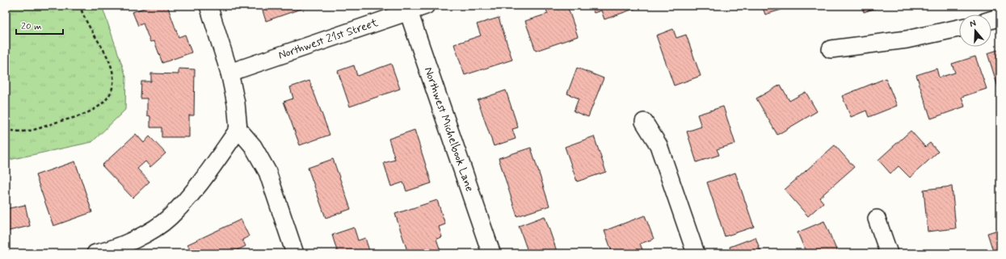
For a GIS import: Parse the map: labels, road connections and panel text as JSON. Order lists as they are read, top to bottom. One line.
{"streets":{"street":["Northwest 21st Street","Northwest Michelbook Lane"]},"crossings":[["Northwest 21st Street","Northwest Michelbook Lane"]],"scale_bar":"20 m","north":"top"}
